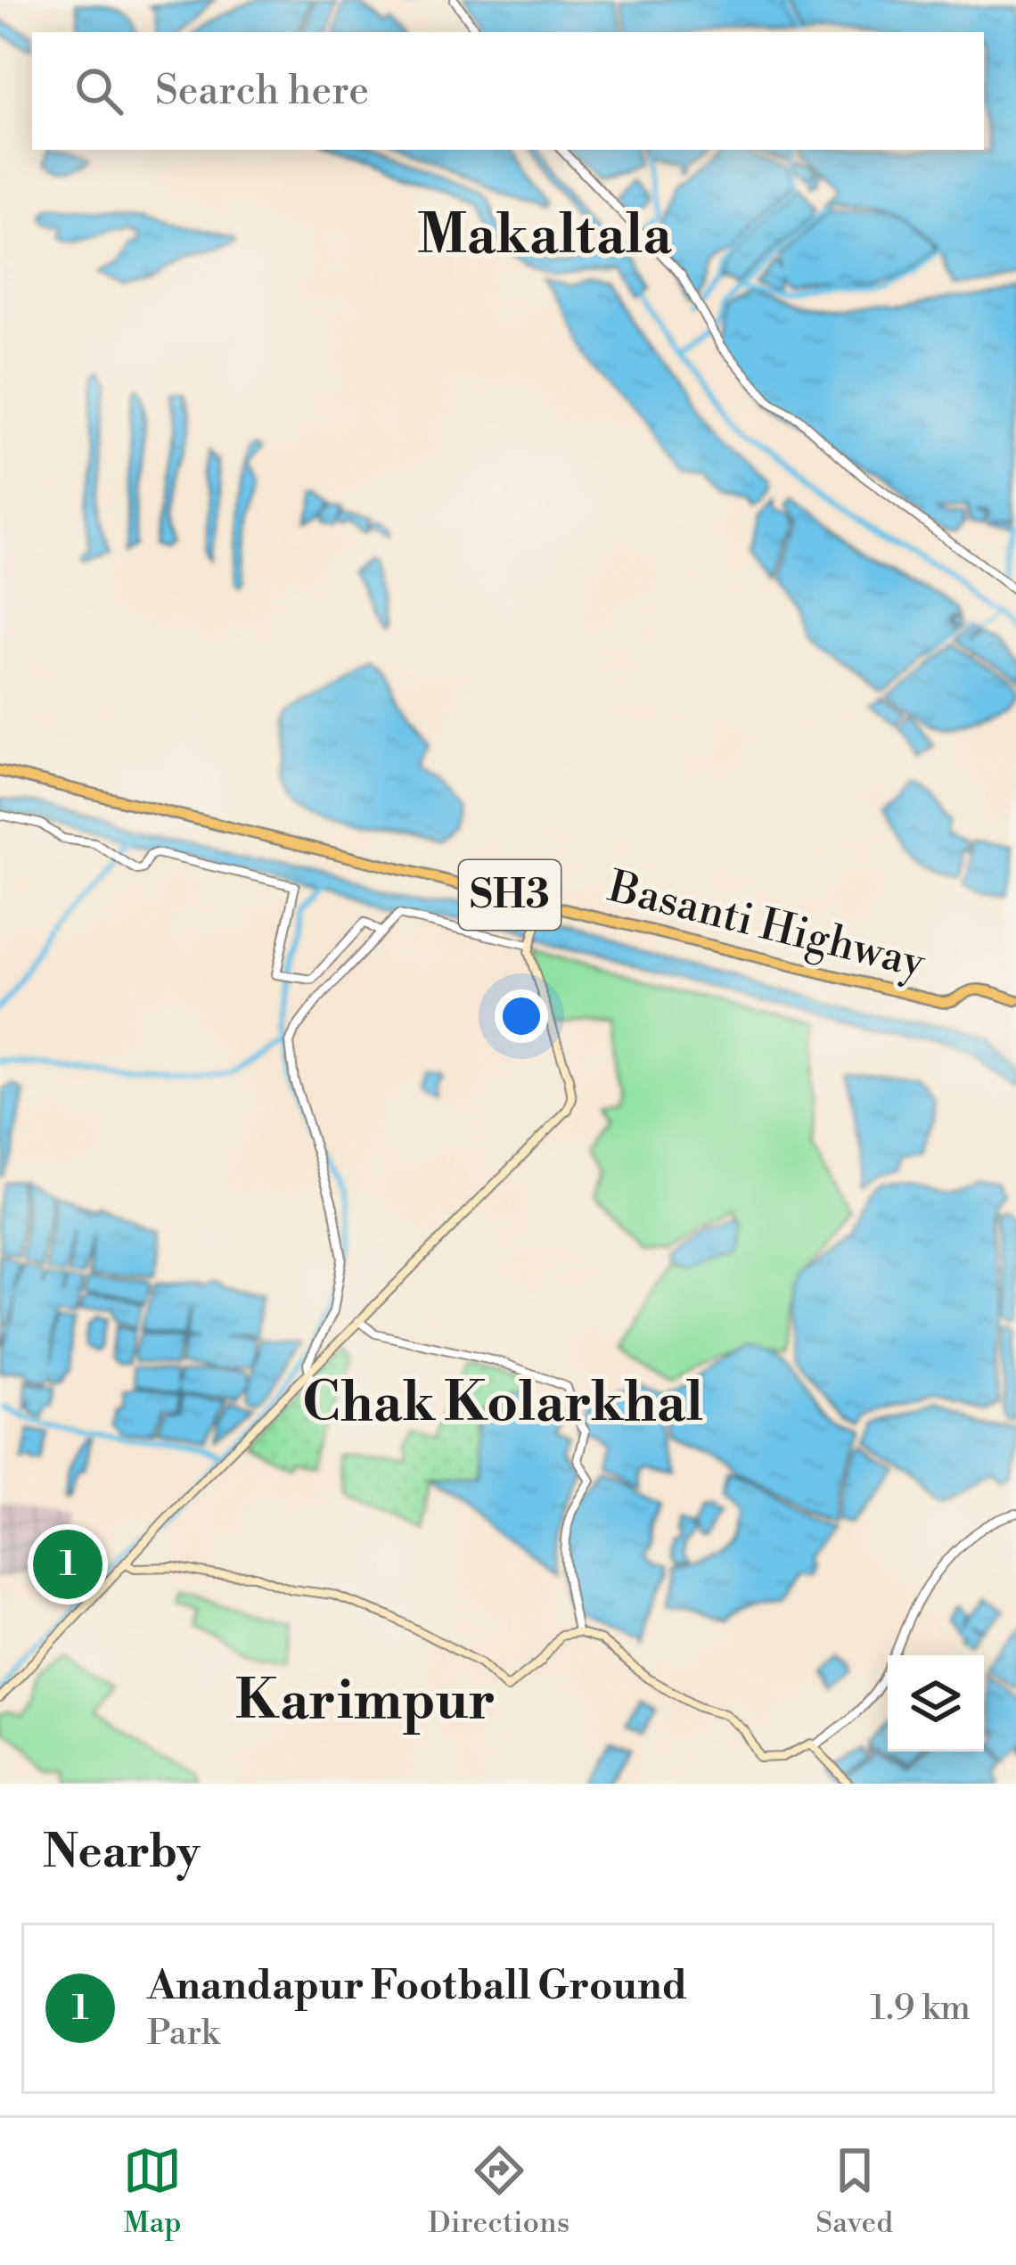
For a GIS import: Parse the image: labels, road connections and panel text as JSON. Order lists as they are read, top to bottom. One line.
{"streets":{"main road":["SH3","Basanti Highway"]},"districts":["Makaltala","Chak Kolarkhal","Karimpur"],"page":{"search":"Search here","pins":"1","heading":"Nearby","list":[{"mark":"1","name":"Anandapur Football Ground","note":"Park","value":"1.9 km"}],"nav":["Map","Directions","Saved"]}}
